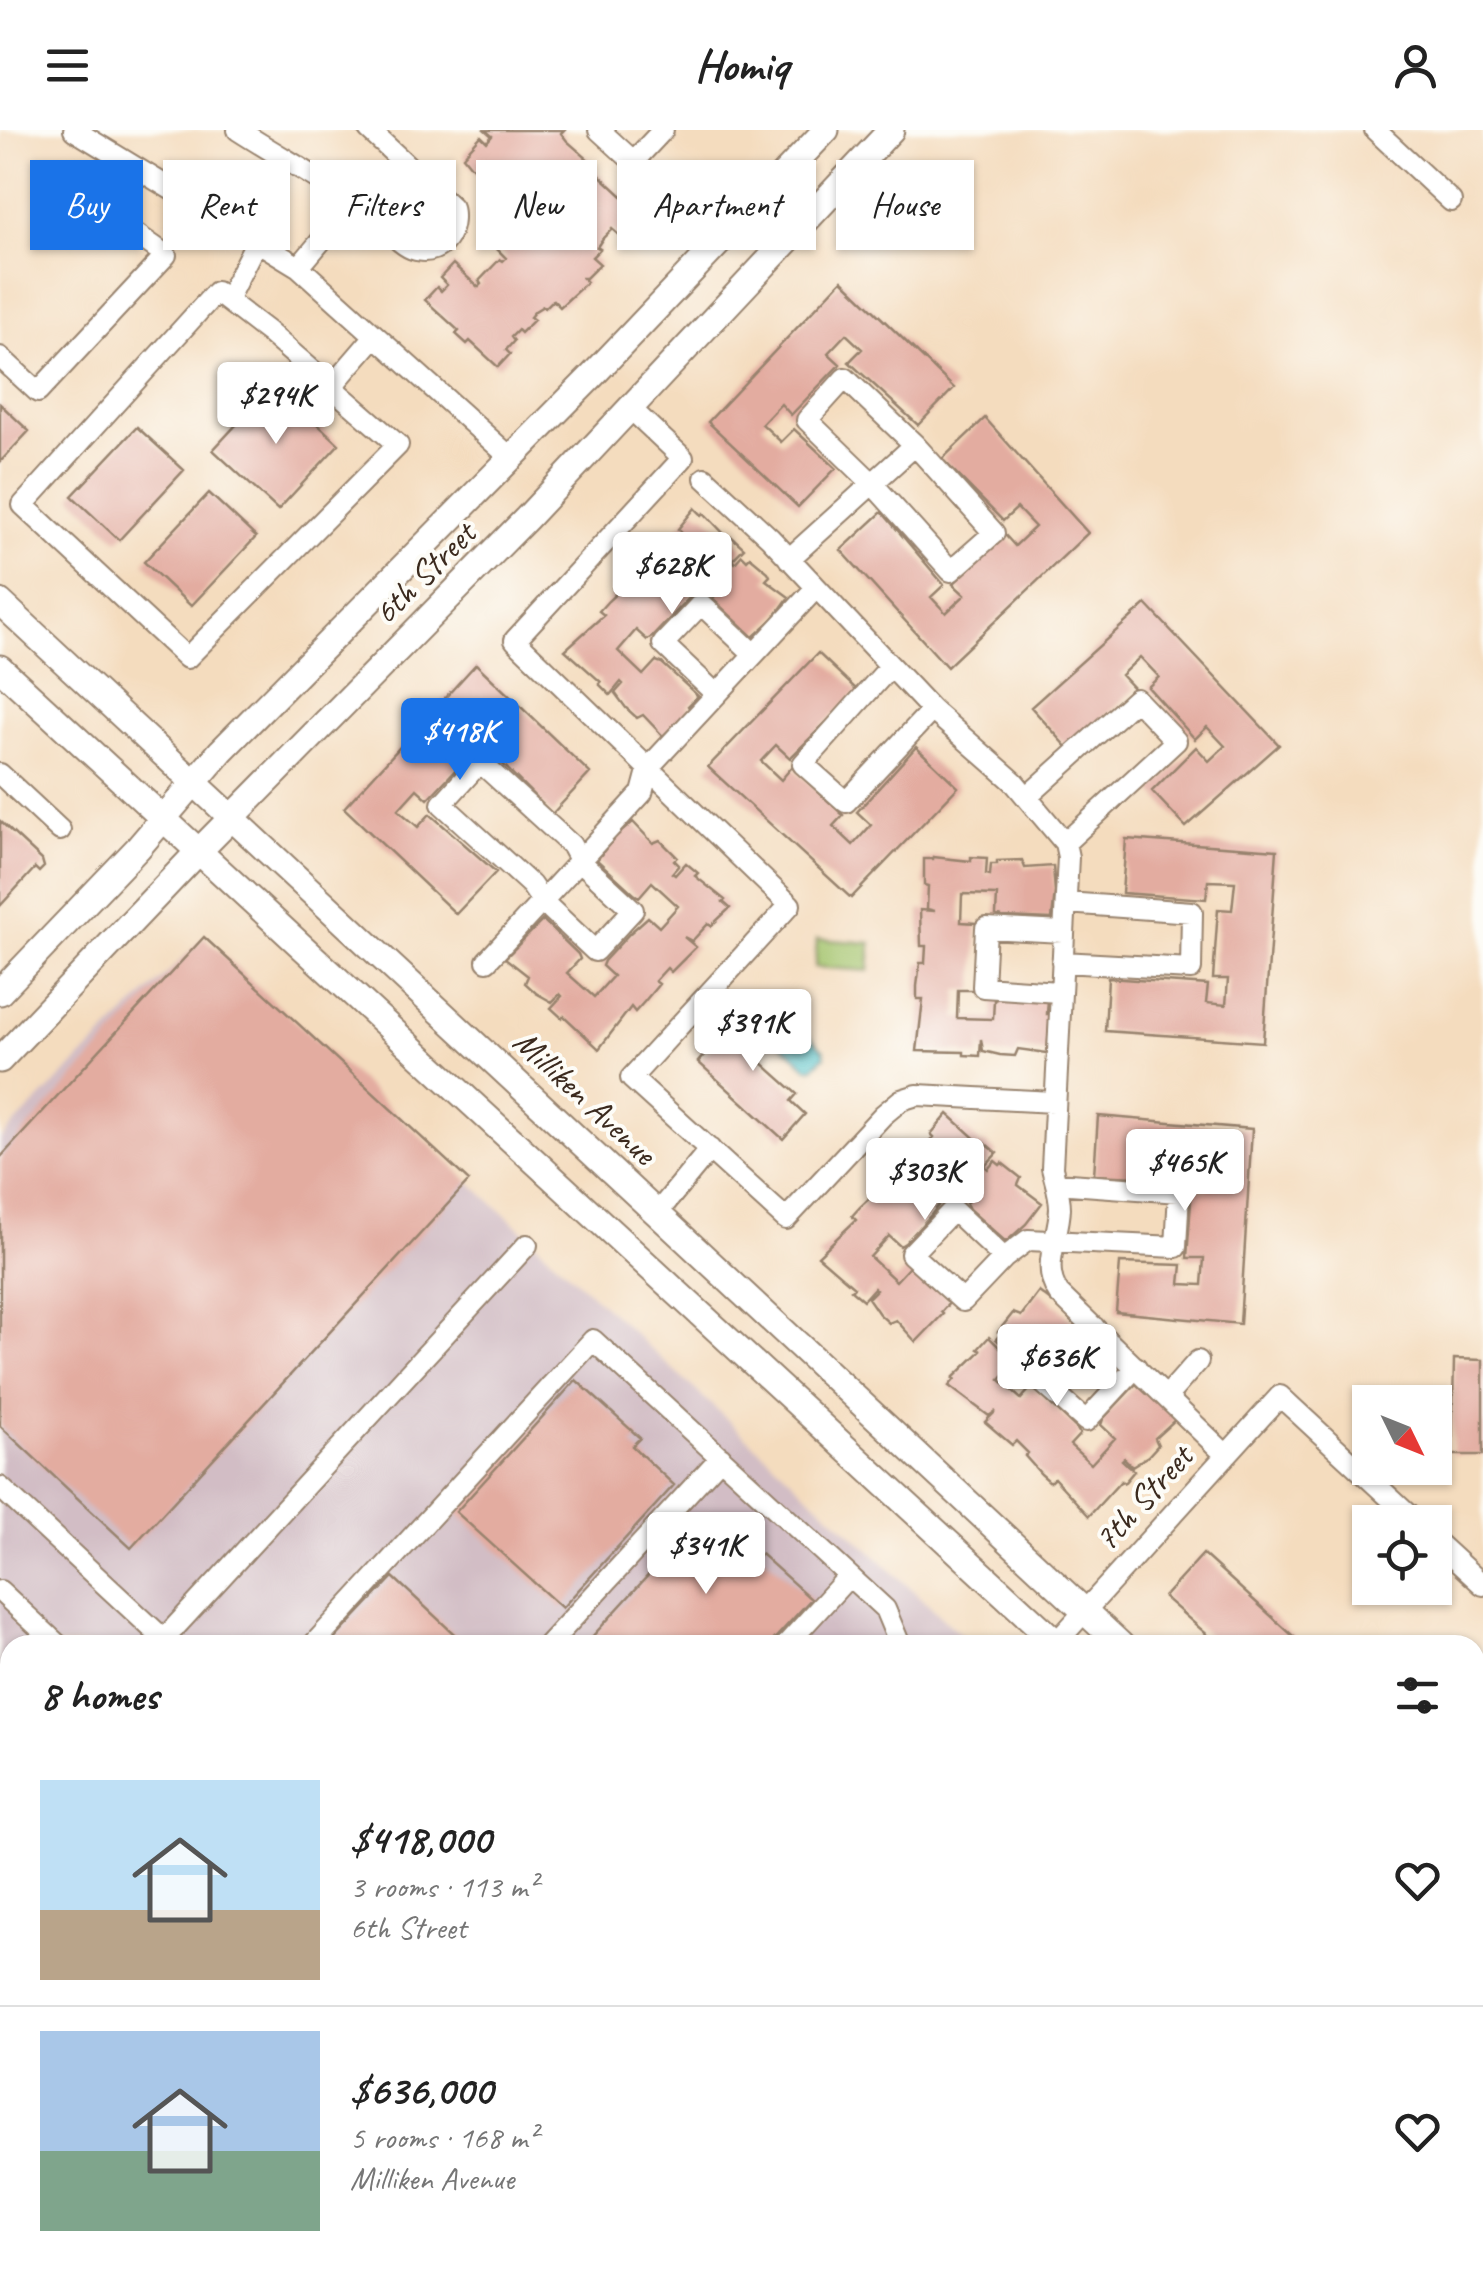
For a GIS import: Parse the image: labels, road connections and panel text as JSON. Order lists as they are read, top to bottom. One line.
{"streets":{"main road":["6th Street","Milliken Avenue"],"street":["7th Street"]},"crossings":[["6th Street","Milliken Avenue"],["Milliken Avenue","7th Street"]],"north":"bottom right","page":{"header":"Homiq","chip":["Buy","Rent","Filters","New","Apartment","House"],"price":["$294K","$628K","$418K","$391K","$465K","$303K","$636K","$341K"],"heading":"8 homes","list":[{"name":"$418,000","note":"3 rooms · 113 m² · 6th Street"},{"name":"$636,000","note":"5 rooms · 168 m² · Milliken Avenue"}]}}
